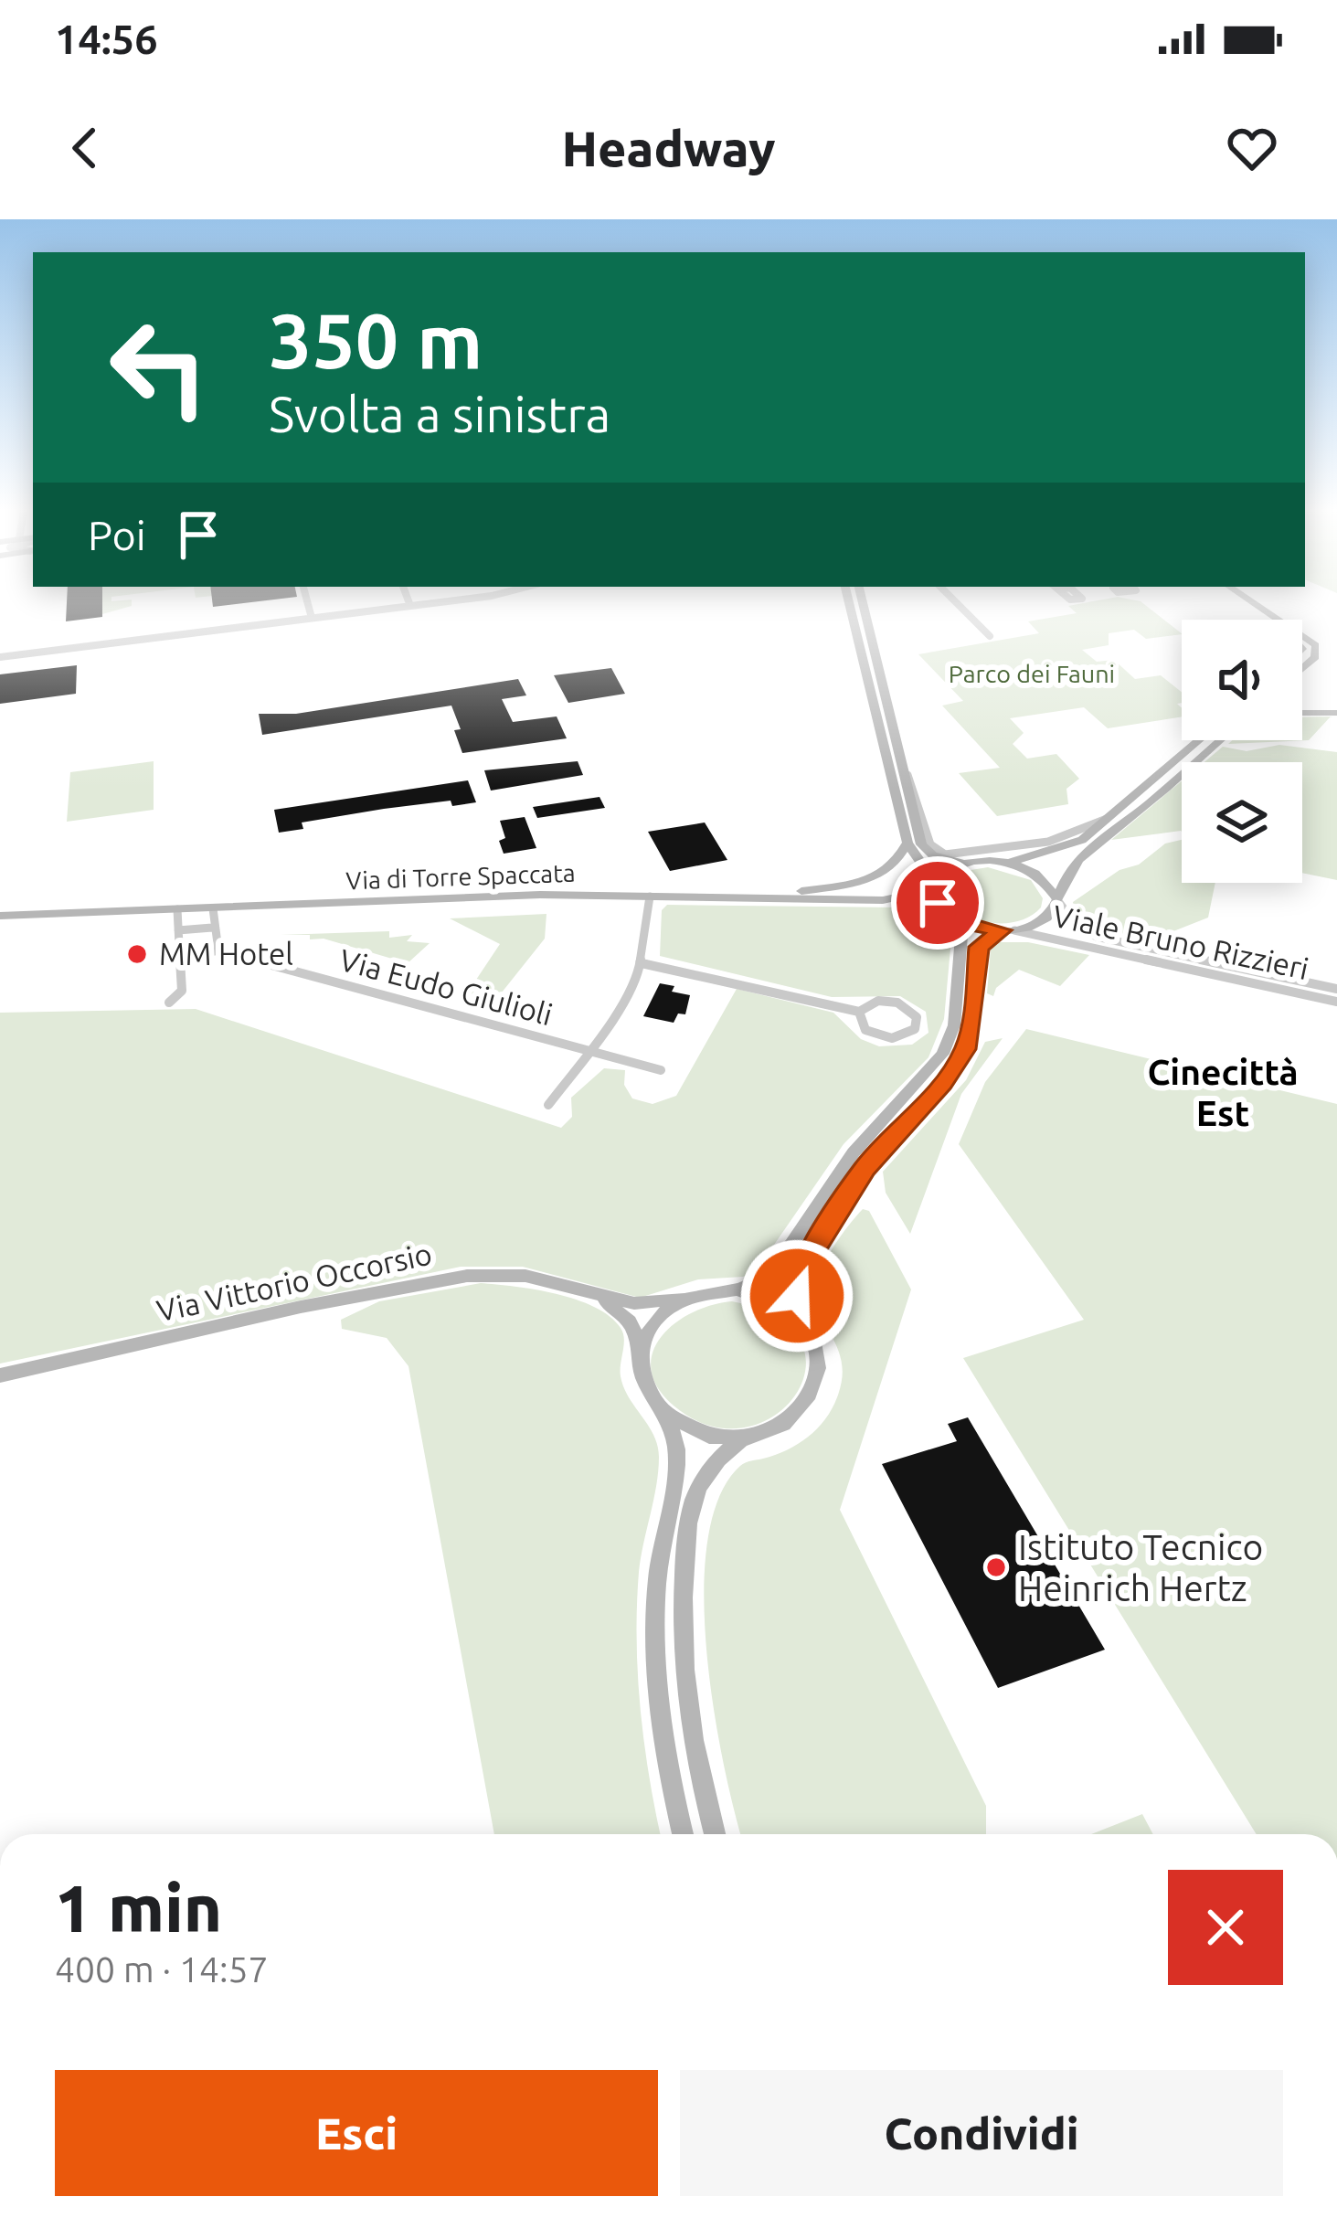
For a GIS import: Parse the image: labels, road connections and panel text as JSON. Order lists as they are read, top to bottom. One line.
{"streets":{"street":["Via di Torre Spaccata","Viale Bruno Rizzieri","Via Eudo Giulioli","Via Vittorio Occorsio"]},"crossings":[["Via di Torre Spaccata","Viale Bruno Rizzieri"]],"districts":["Cinecittà Est"],"parks":["Parco dei Fauni"],"places":["MM Hotel","Istituto Tecnico Heinrich Hertz"],"page":{"status":"14:56","header":"Headway","turn":["350 m","Svolta a sinistra"],"then":"Poi","heading":["1 min","400 m · 14:57"],"buttons":["Esci","Condividi"]}}
